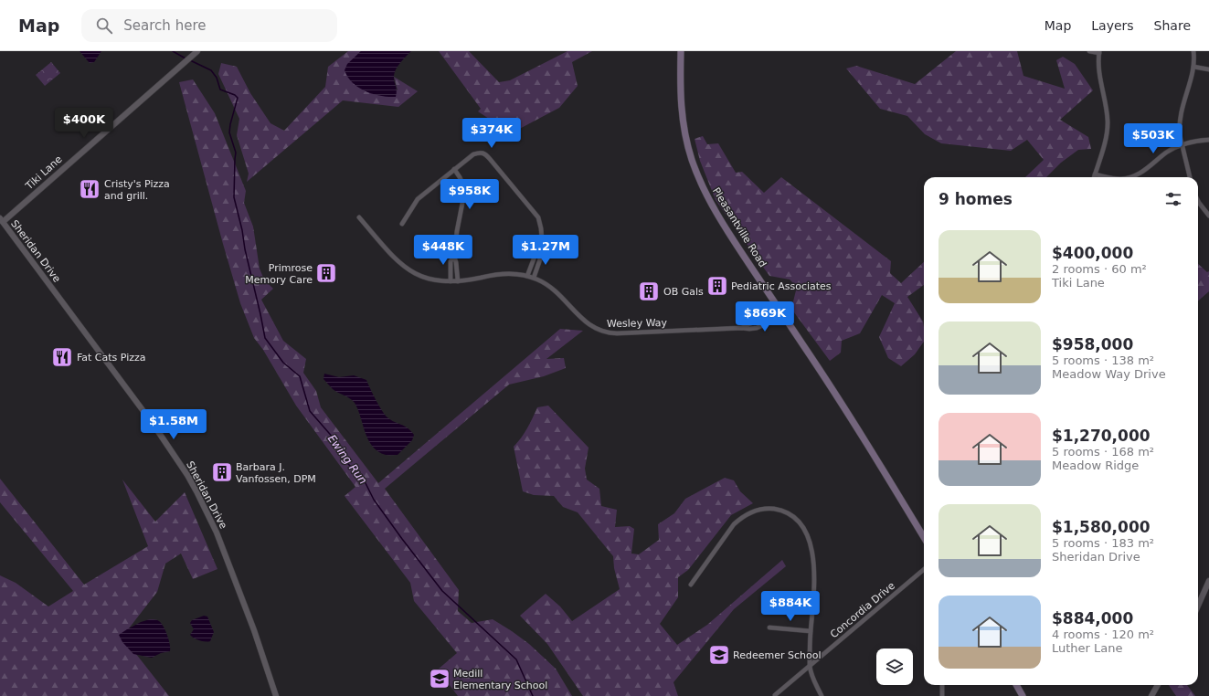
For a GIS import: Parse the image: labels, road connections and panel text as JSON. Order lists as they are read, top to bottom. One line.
{"streets":{"main road":["Pleasantville Road"],"street":["Tiki Lane","Sheridan Drive","Wesley Way","Concordia Drive"]},"crossings":[["Tiki Lane","Sheridan Drive"],["Pleasantville Road","Wesley Way"]],"water":["Ewing Run"],"places":{"restaurant":["Cristy's Pizza and grill.","Fat Cats Pizza"],"building":["Primrose Memory Care","Pediatric Associates","OB Gals","Barbara J. Vanfossen, DPM"],"school or university":["Redeemer School","Medill Elementary School"]},"page":{"header":"Map","search":"Search here","nav":["Map","Layers","Share"],"price":["$400K","$374K","$503K","$958K","$448K","$1.27M","$869K","$1.58M","$884K"],"heading":"9 homes","list":[{"name":"$400,000","note":"2 rooms · 60 m² · Tiki Lane"},{"name":"$958,000","note":"5 rooms · 138 m² · Meadow Way Drive"},{"name":"$1,270,000","note":"5 rooms · 168 m² · Meadow Ridge"},{"name":"$1,580,000","note":"5 rooms · 183 m² · Sheridan Drive"},{"name":"$884,000","note":"4 rooms · 120 m² · Luther Lane"}]}}
